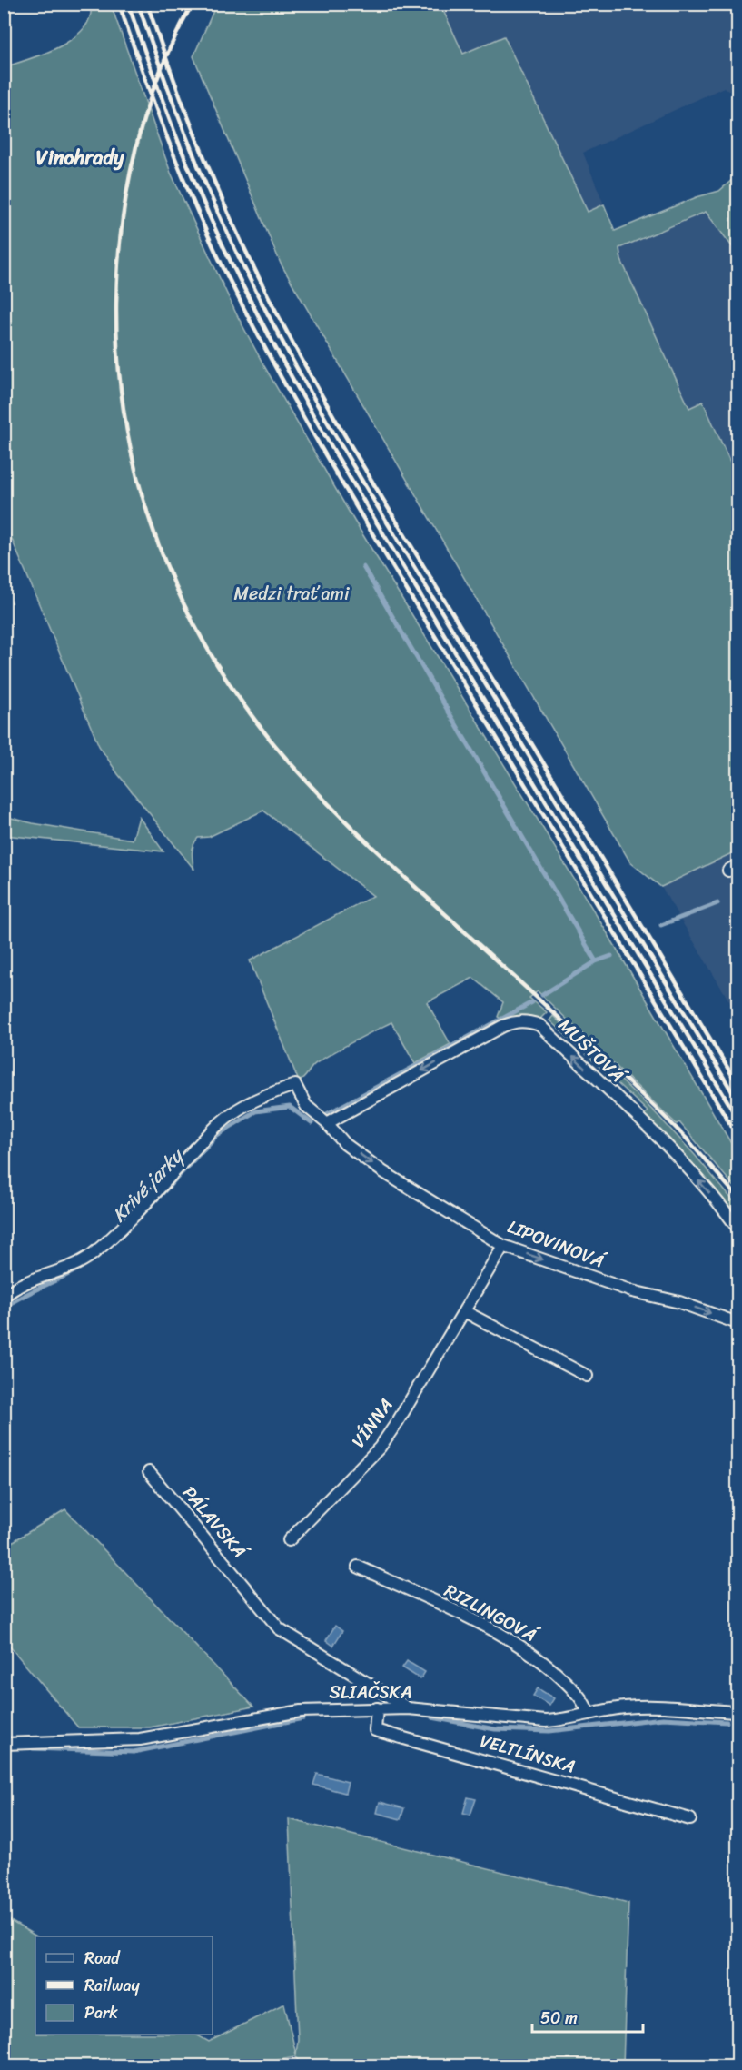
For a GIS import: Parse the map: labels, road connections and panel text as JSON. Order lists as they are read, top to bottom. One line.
{"streets":{"street":["MUŠTOVÁ","LIPOVINOVÁ","VÍNNA","PÁLAVSKÁ","RIZLINGOVÁ","SLIAČSKA","VELTLÍNSKA"]},"crossings":[["MUŠTOVÁ","LIPOVINOVÁ"],["LIPOVINOVÁ","VÍNNA"],["PÁLAVSKÁ","SLIAČSKA"],["RIZLINGOVÁ","SLIAČSKA"],["SLIAČSKA","VELTLÍNSKA"]],"one_way":["MUŠTOVÁ","LIPOVINOVÁ"],"districts":["Vinohrady"],"water":["Krivé jarky"],"parks":["Medzi traťami"],"legend":["Road","Railway","Park"],"scale_bar":"50 m"}
